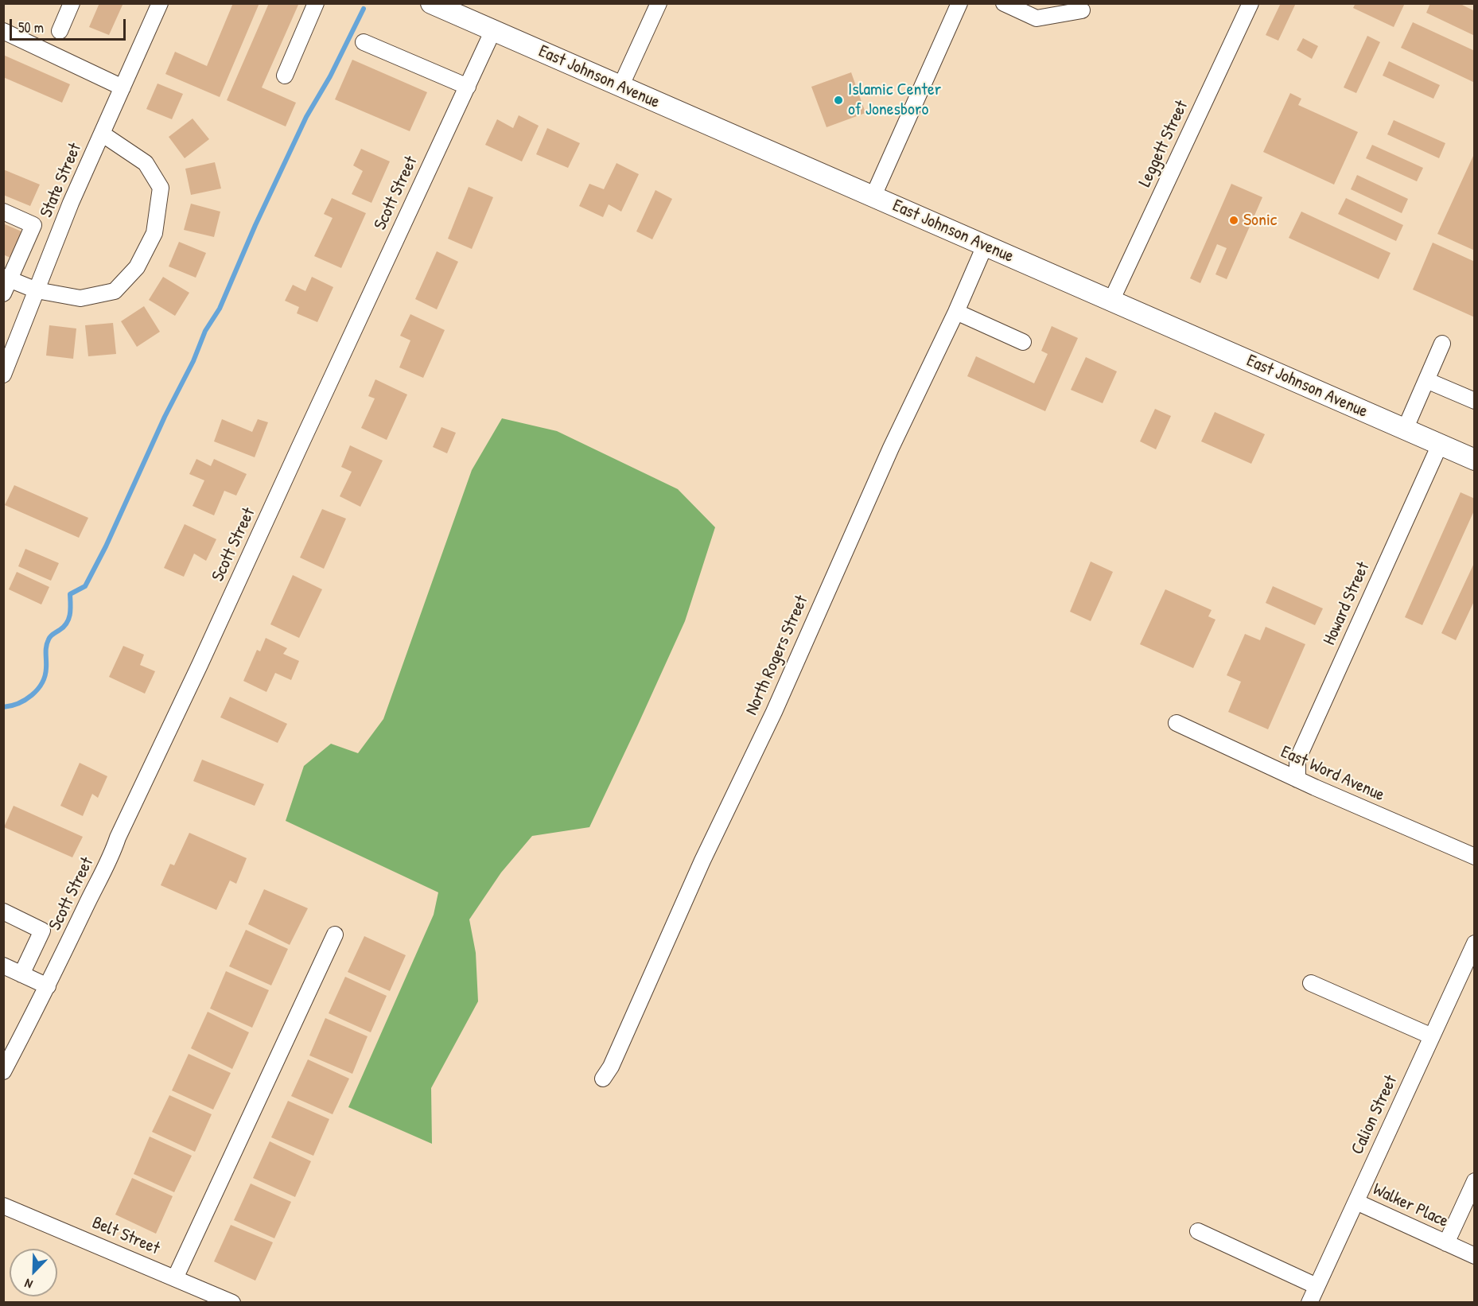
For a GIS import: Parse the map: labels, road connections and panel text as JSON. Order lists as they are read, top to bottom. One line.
{"streets":{"main road":["East Johnson Avenue"],"street":["Leggett Street","State Street","Scott Street","Howard Street","North Rogers Street","East Word Avenue","Calion Street","Walker Place","Belt Street"]},"crossings":[["East Johnson Avenue","Leggett Street"],["East Johnson Avenue","Scott Street"],["East Johnson Avenue","Howard Street"],["East Johnson Avenue","North Rogers Street"],["Howard Street","East Word Avenue"],["Calion Street","Walker Place"]],"places":["Islamic Center of Jonesboro","Sonic"],"scale_bar":"50 m","north":"bottom left"}
